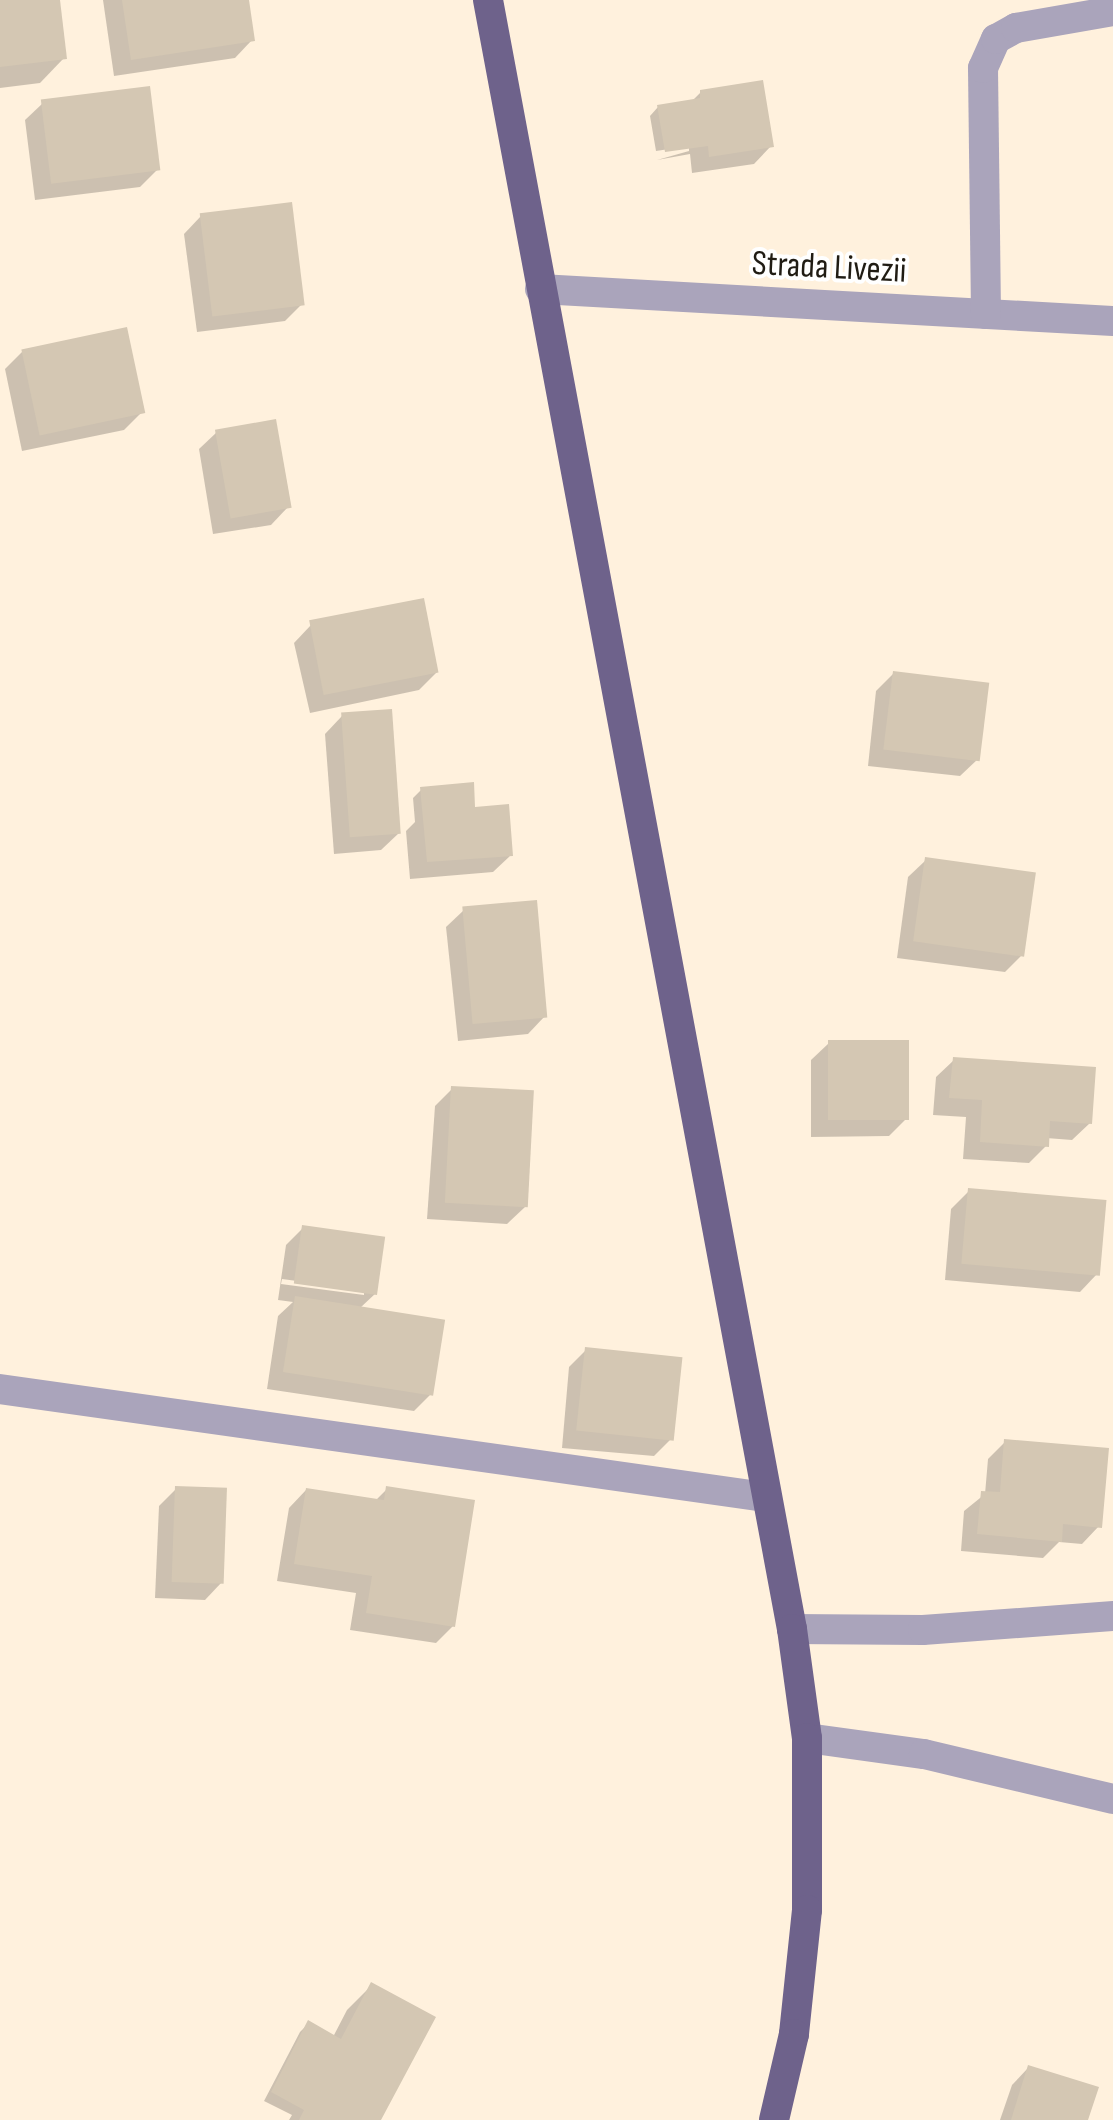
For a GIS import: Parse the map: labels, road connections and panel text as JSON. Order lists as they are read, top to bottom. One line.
{"streets":{"street":["Strada Livezii"]}}
